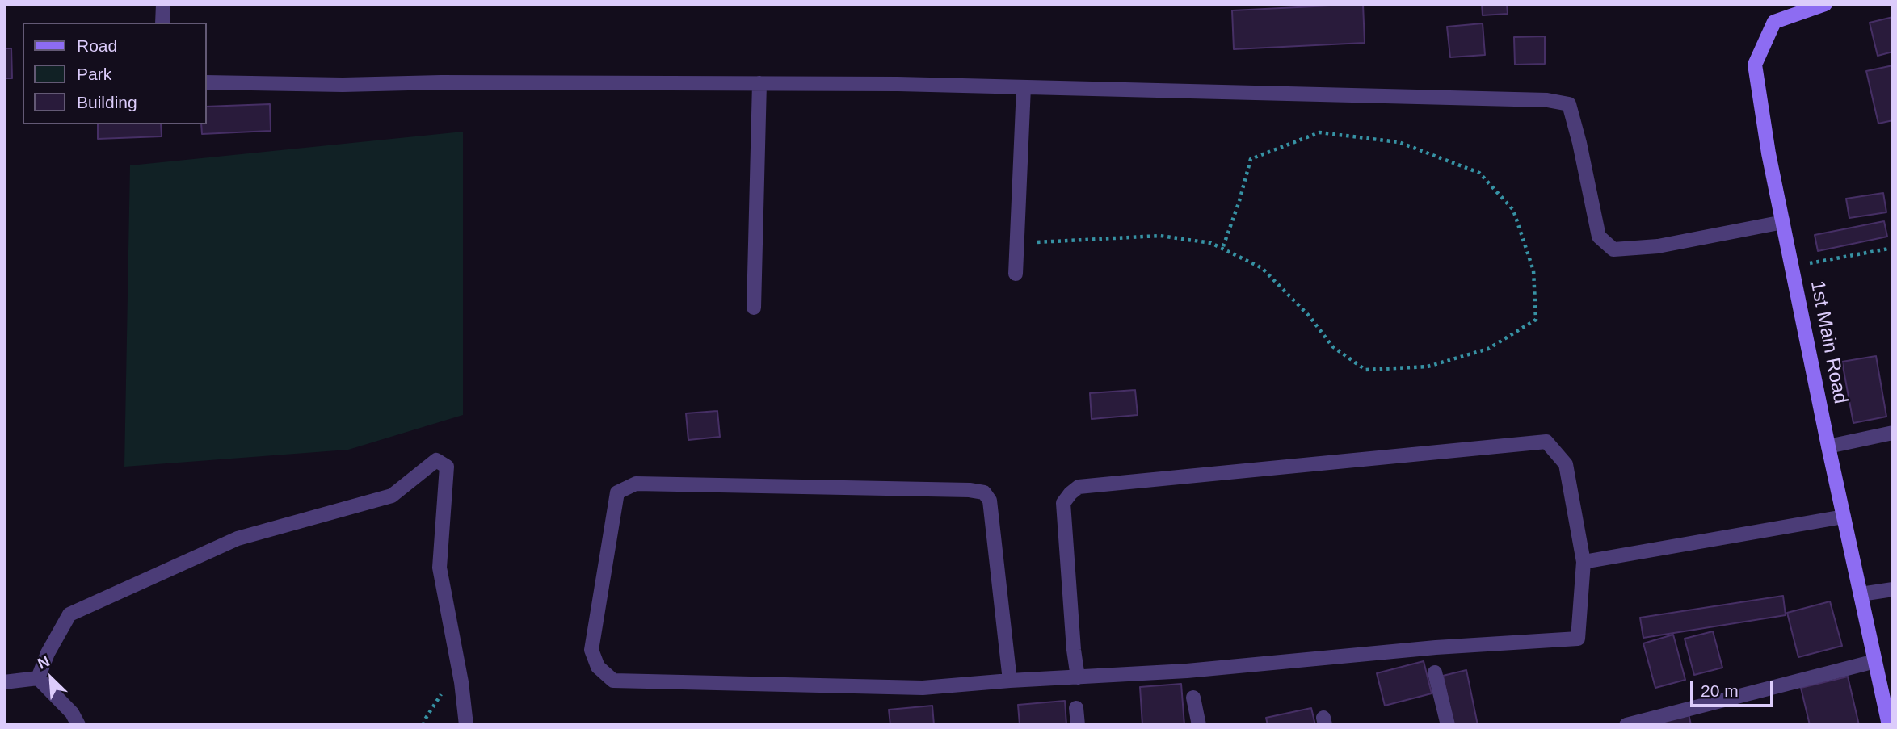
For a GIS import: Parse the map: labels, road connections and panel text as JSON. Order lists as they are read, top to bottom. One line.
{"streets":{"street":["1st Main Road"]},"legend":["Road","Park","Building"],"scale_bar":"20 m","north":"top left"}
